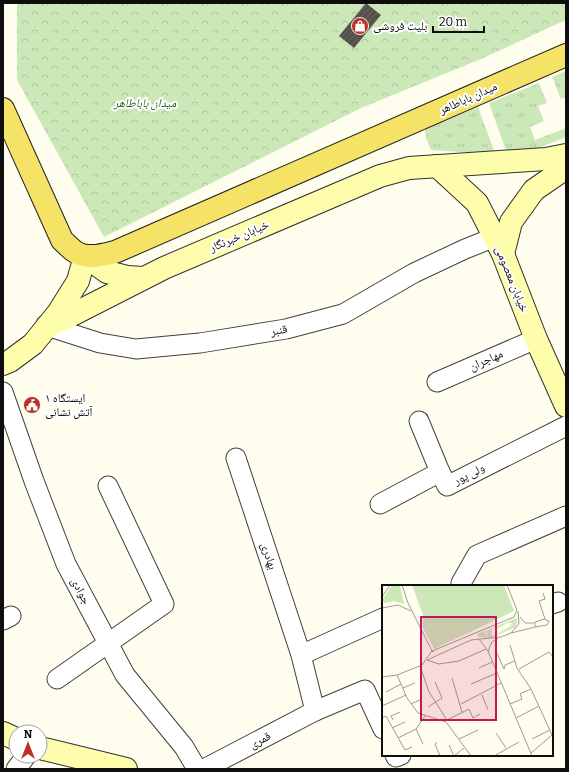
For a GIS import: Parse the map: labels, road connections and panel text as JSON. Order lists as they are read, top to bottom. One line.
{"streets":{"main road":["میدان باباطاهر","خیابان خبرنگار","خیابان معصومی"],"street":["قنبر","مهاجران","ولی پور","بهادری","جوادی","قمری"]},"crossings":[["میدان باباطاهر","خیابان خبرنگار"],["خیابان خبرنگار","خیابان معصومی"],["خیابان خبرنگار","قنبر"],["خیابان معصومی","قنبر"],["خیابان معصومی","مهاجران"],["بهادری","قمری"]],"parks":["میدان باباطاهر"],"places":{"shop":["بلیت فروشی"],"public building":["ایستگاه ۱ آتش نشانی"]},"scale_bar":"20 m","north":"top"}
